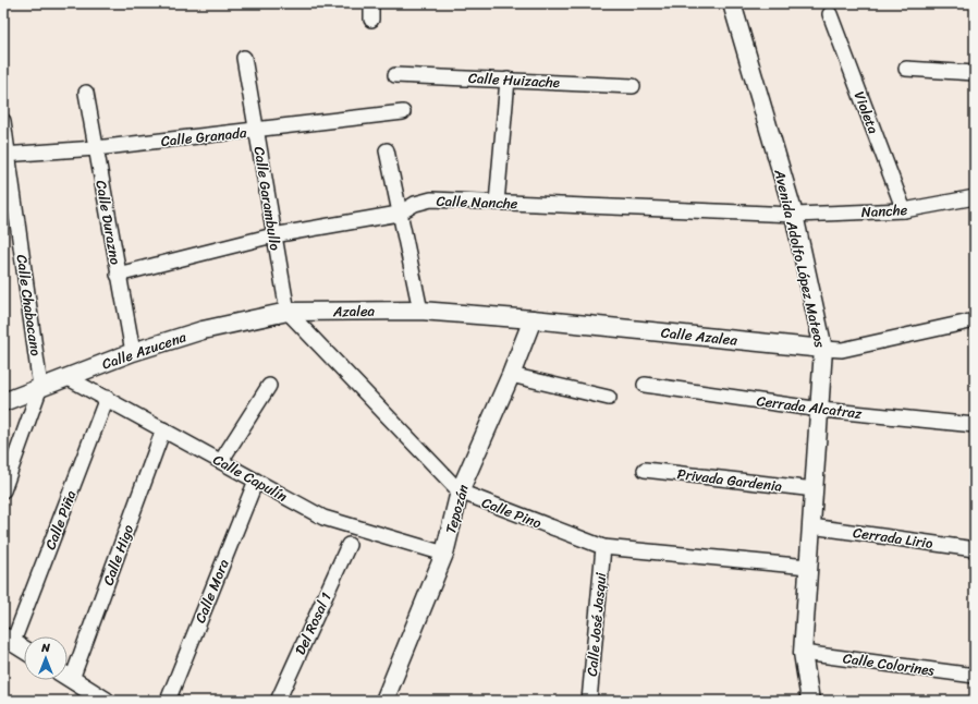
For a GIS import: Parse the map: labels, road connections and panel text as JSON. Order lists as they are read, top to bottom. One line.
{"streets":{"street":["Calle Huizache","Violeta","Calle Granada","Calle Garambullo","Calle Nanche","Nanche","Calle Durazno","Avenida Adolfo López Mateos","Calle Chabacano","Azalea","Calle Azalea","Calle Azucena","Cerrada Alcatraz","Calle Capulín","Privada Gardenia","Tepozán","Calle Pino","Calle Piña","Cerrada Lirio","Calle Higo","Calle Mora","Del Rosal 1","Calle José Jasqui","Calle Colorines"]},"crossings":[["Violeta","Nanche"],["Calle Granada","Calle Garambullo"],["Calle Granada","Calle Durazno"],["Calle Granada","Calle Chabacano"],["Calle Garambullo","Calle Nanche"],["Calle Garambullo","Azalea"],["Calle Garambullo","Calle Azucena"],["Calle Garambullo","Calle Pino"],["Calle Nanche","Nanche"],["Calle Nanche","Calle Durazno"],["Calle Nanche","Avenida Adolfo López Mateos"],["Nanche","Avenida Adolfo López Mateos"],["Calle Durazno","Calle Azucena"],["Avenida Adolfo López Mateos","Calle Azalea"],["Avenida Adolfo López Mateos","Cerrada Alcatraz"],["Avenida Adolfo López Mateos","Privada Gardenia"],["Avenida Adolfo López Mateos","Calle Pino"],["Avenida Adolfo López Mateos","Cerrada Lirio"],["Avenida Adolfo López Mateos","Calle Colorines"],["Calle Chabacano","Calle Azucena"],["Azalea","Calle Azalea"],["Azalea","Calle Azucena"],["Azalea","Calle Pino"],["Calle Azalea","Tepozán"],["Calle Azucena","Calle Capulín"],["Calle Azucena","Calle Pino"],["Calle Capulín","Tepozán"],["Calle Capulín","Calle Piña"],["Calle Capulín","Calle Higo"],["Calle Capulín","Calle Mora"],["Tepozán","Calle Pino"],["Calle Pino","Calle José Jasqui"]],"north":"top"}
